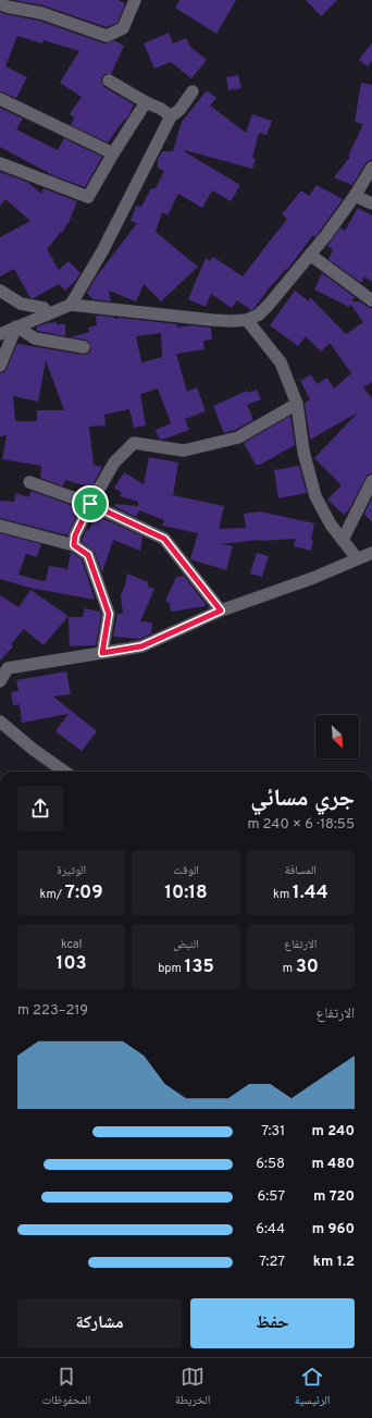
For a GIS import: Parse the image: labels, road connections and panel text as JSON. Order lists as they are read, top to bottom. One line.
{"north":"bottom right","page":{"heading":["جري مسائي","18:55 · 6 × 240 m"],"stats":[["المسافة","1.44 km"],["الوقت","10:18"],["الوتيرة","7:09 /km"],["الارتفاع","30 m"],["النبض","135 bpm"],["kcal","103"]],"chart":["الارتفاع","219–223 m"],"list":[{"name":"240 m","note":"7:31"},{"name":"480 m","note":"6:58"},{"name":"720 m","note":"6:57"},{"name":"960 m","note":"6:44"},{"name":"1.2 km","note":"7:27"}],"buttons":["حفظ","مشاركة"],"tabs":["الرئيسية","الخريطة","المحفوظات"]}}
